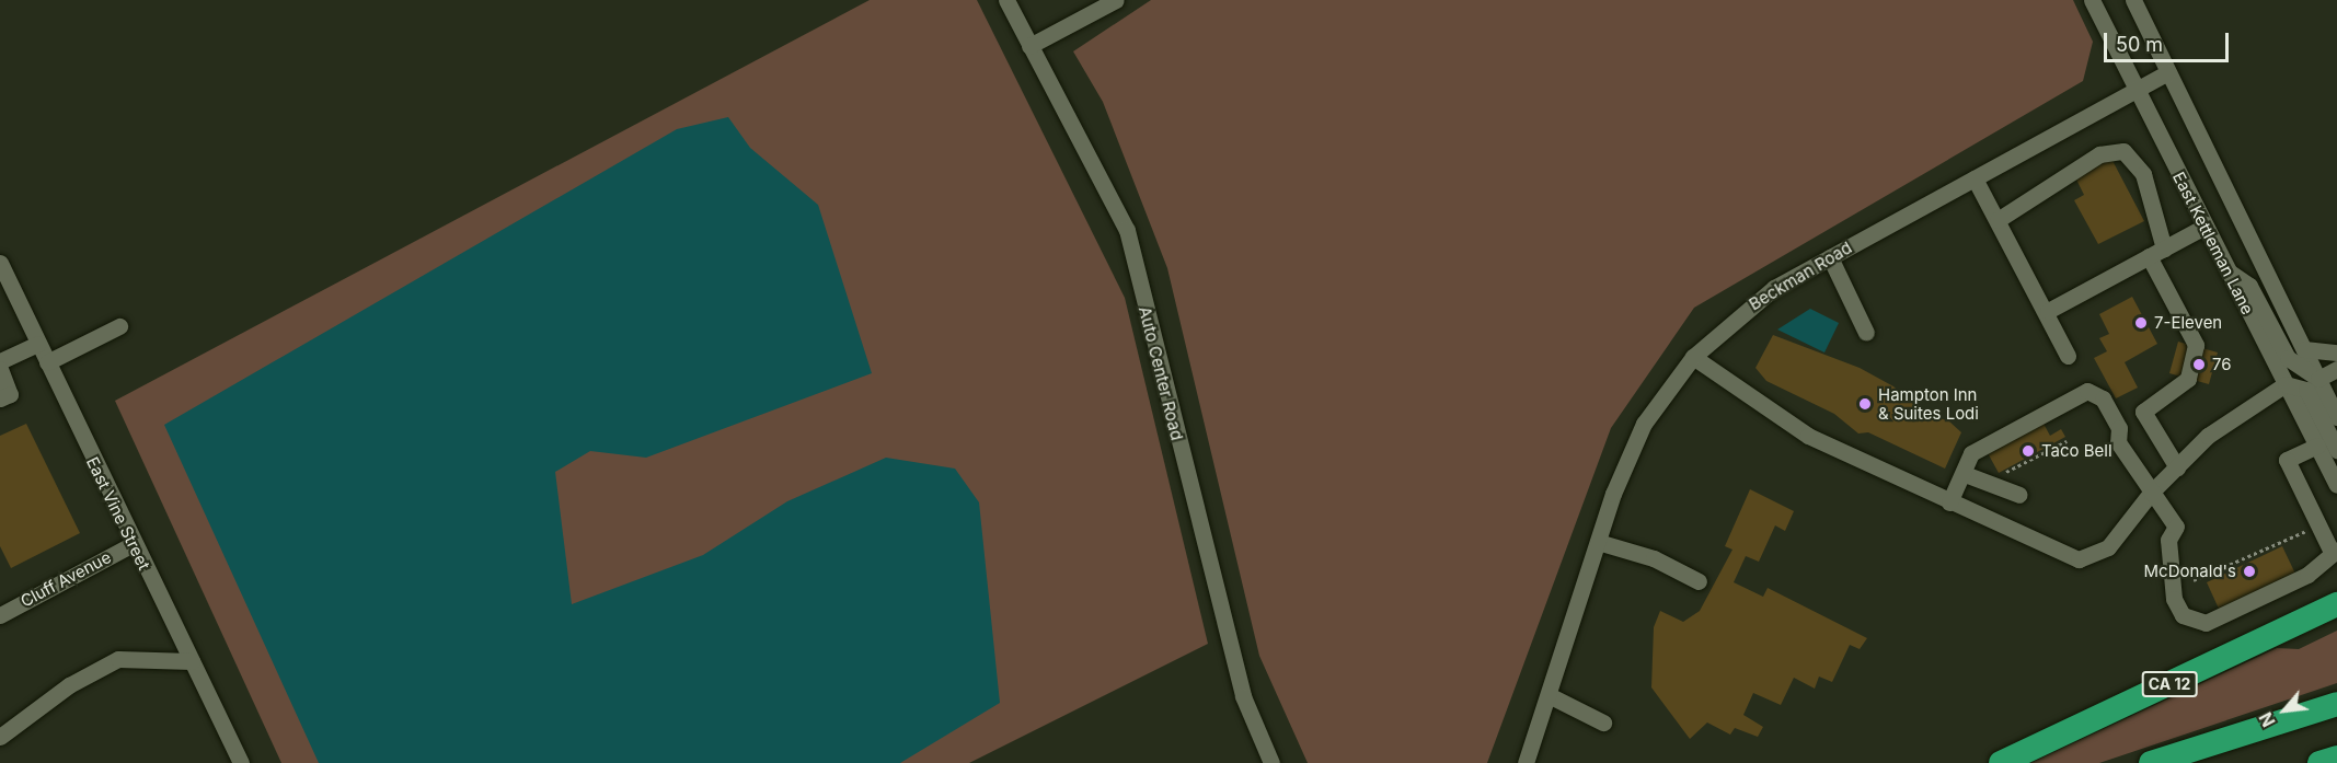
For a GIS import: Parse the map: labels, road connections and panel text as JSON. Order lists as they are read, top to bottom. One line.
{"streets":{"highway":["CA 12"],"street":["East Kettleman Lane","Beckman Road","Auto Center Road","East Vine Street","Cluff Avenue"]},"crossings":[["East Kettleman Lane","Beckman Road"],["East Vine Street","Cluff Avenue"]],"places":["7-Eleven","76","Hampton Inn & Suites Lodi","Taco Bell","McDonald's"],"scale_bar":"50 m","north":"bottom left"}
